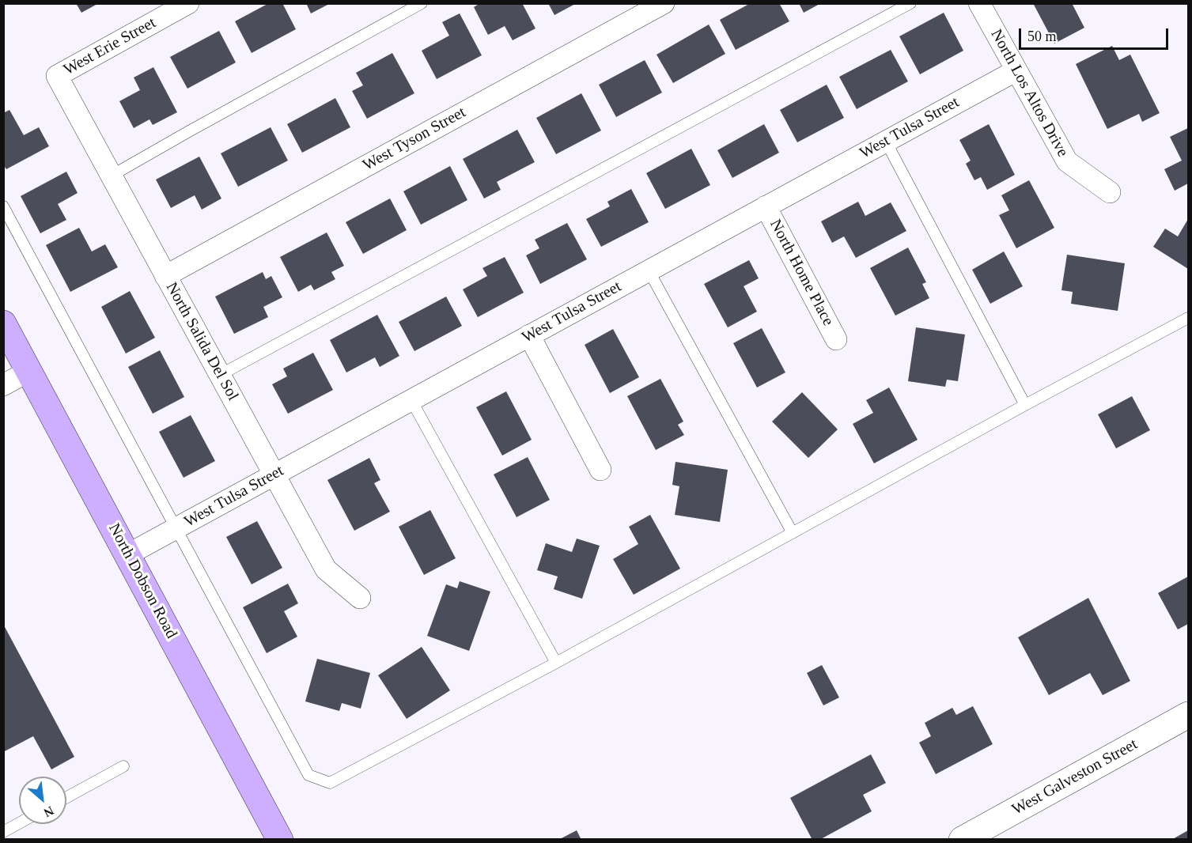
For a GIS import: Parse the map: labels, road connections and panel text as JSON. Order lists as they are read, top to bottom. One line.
{"streets":{"main road":["North Dobson Road"],"street":["West Erie Street","North Los Altos Drive","West Tulsa Street","West Tyson Street","North Home Place","North Salida Del Sol","West Galveston Street"]},"crossings":[["West Erie Street","North Salida Del Sol"],["North Los Altos Drive","West Tulsa Street"],["West Tulsa Street","North Home Place"],["West Tulsa Street","North Salida Del Sol"],["West Tulsa Street","North Dobson Road"],["West Tyson Street","North Salida Del Sol"]],"scale_bar":"50 m","north":"bottom right"}
